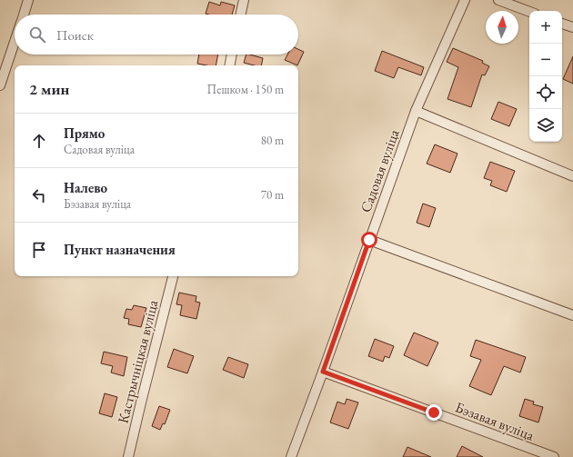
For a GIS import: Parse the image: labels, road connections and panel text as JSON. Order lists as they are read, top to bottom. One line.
{"streets":{"street":["Садовая вуліца","Кастрычніцкая вуліца","Бэзавая вуліца"]},"crossings":[["Садовая вуліца","Бэзавая вуліца"]],"north":"top","page":{"map_buttons":["+","−"],"search":"Поиск","heading":["2 мин","Пешком · 150 m"],"list":[["Прямо","Садовая вуліца","80 m"],["Налево","Бэзавая вуліца","70 m"],"Пункт назначения"]}}
